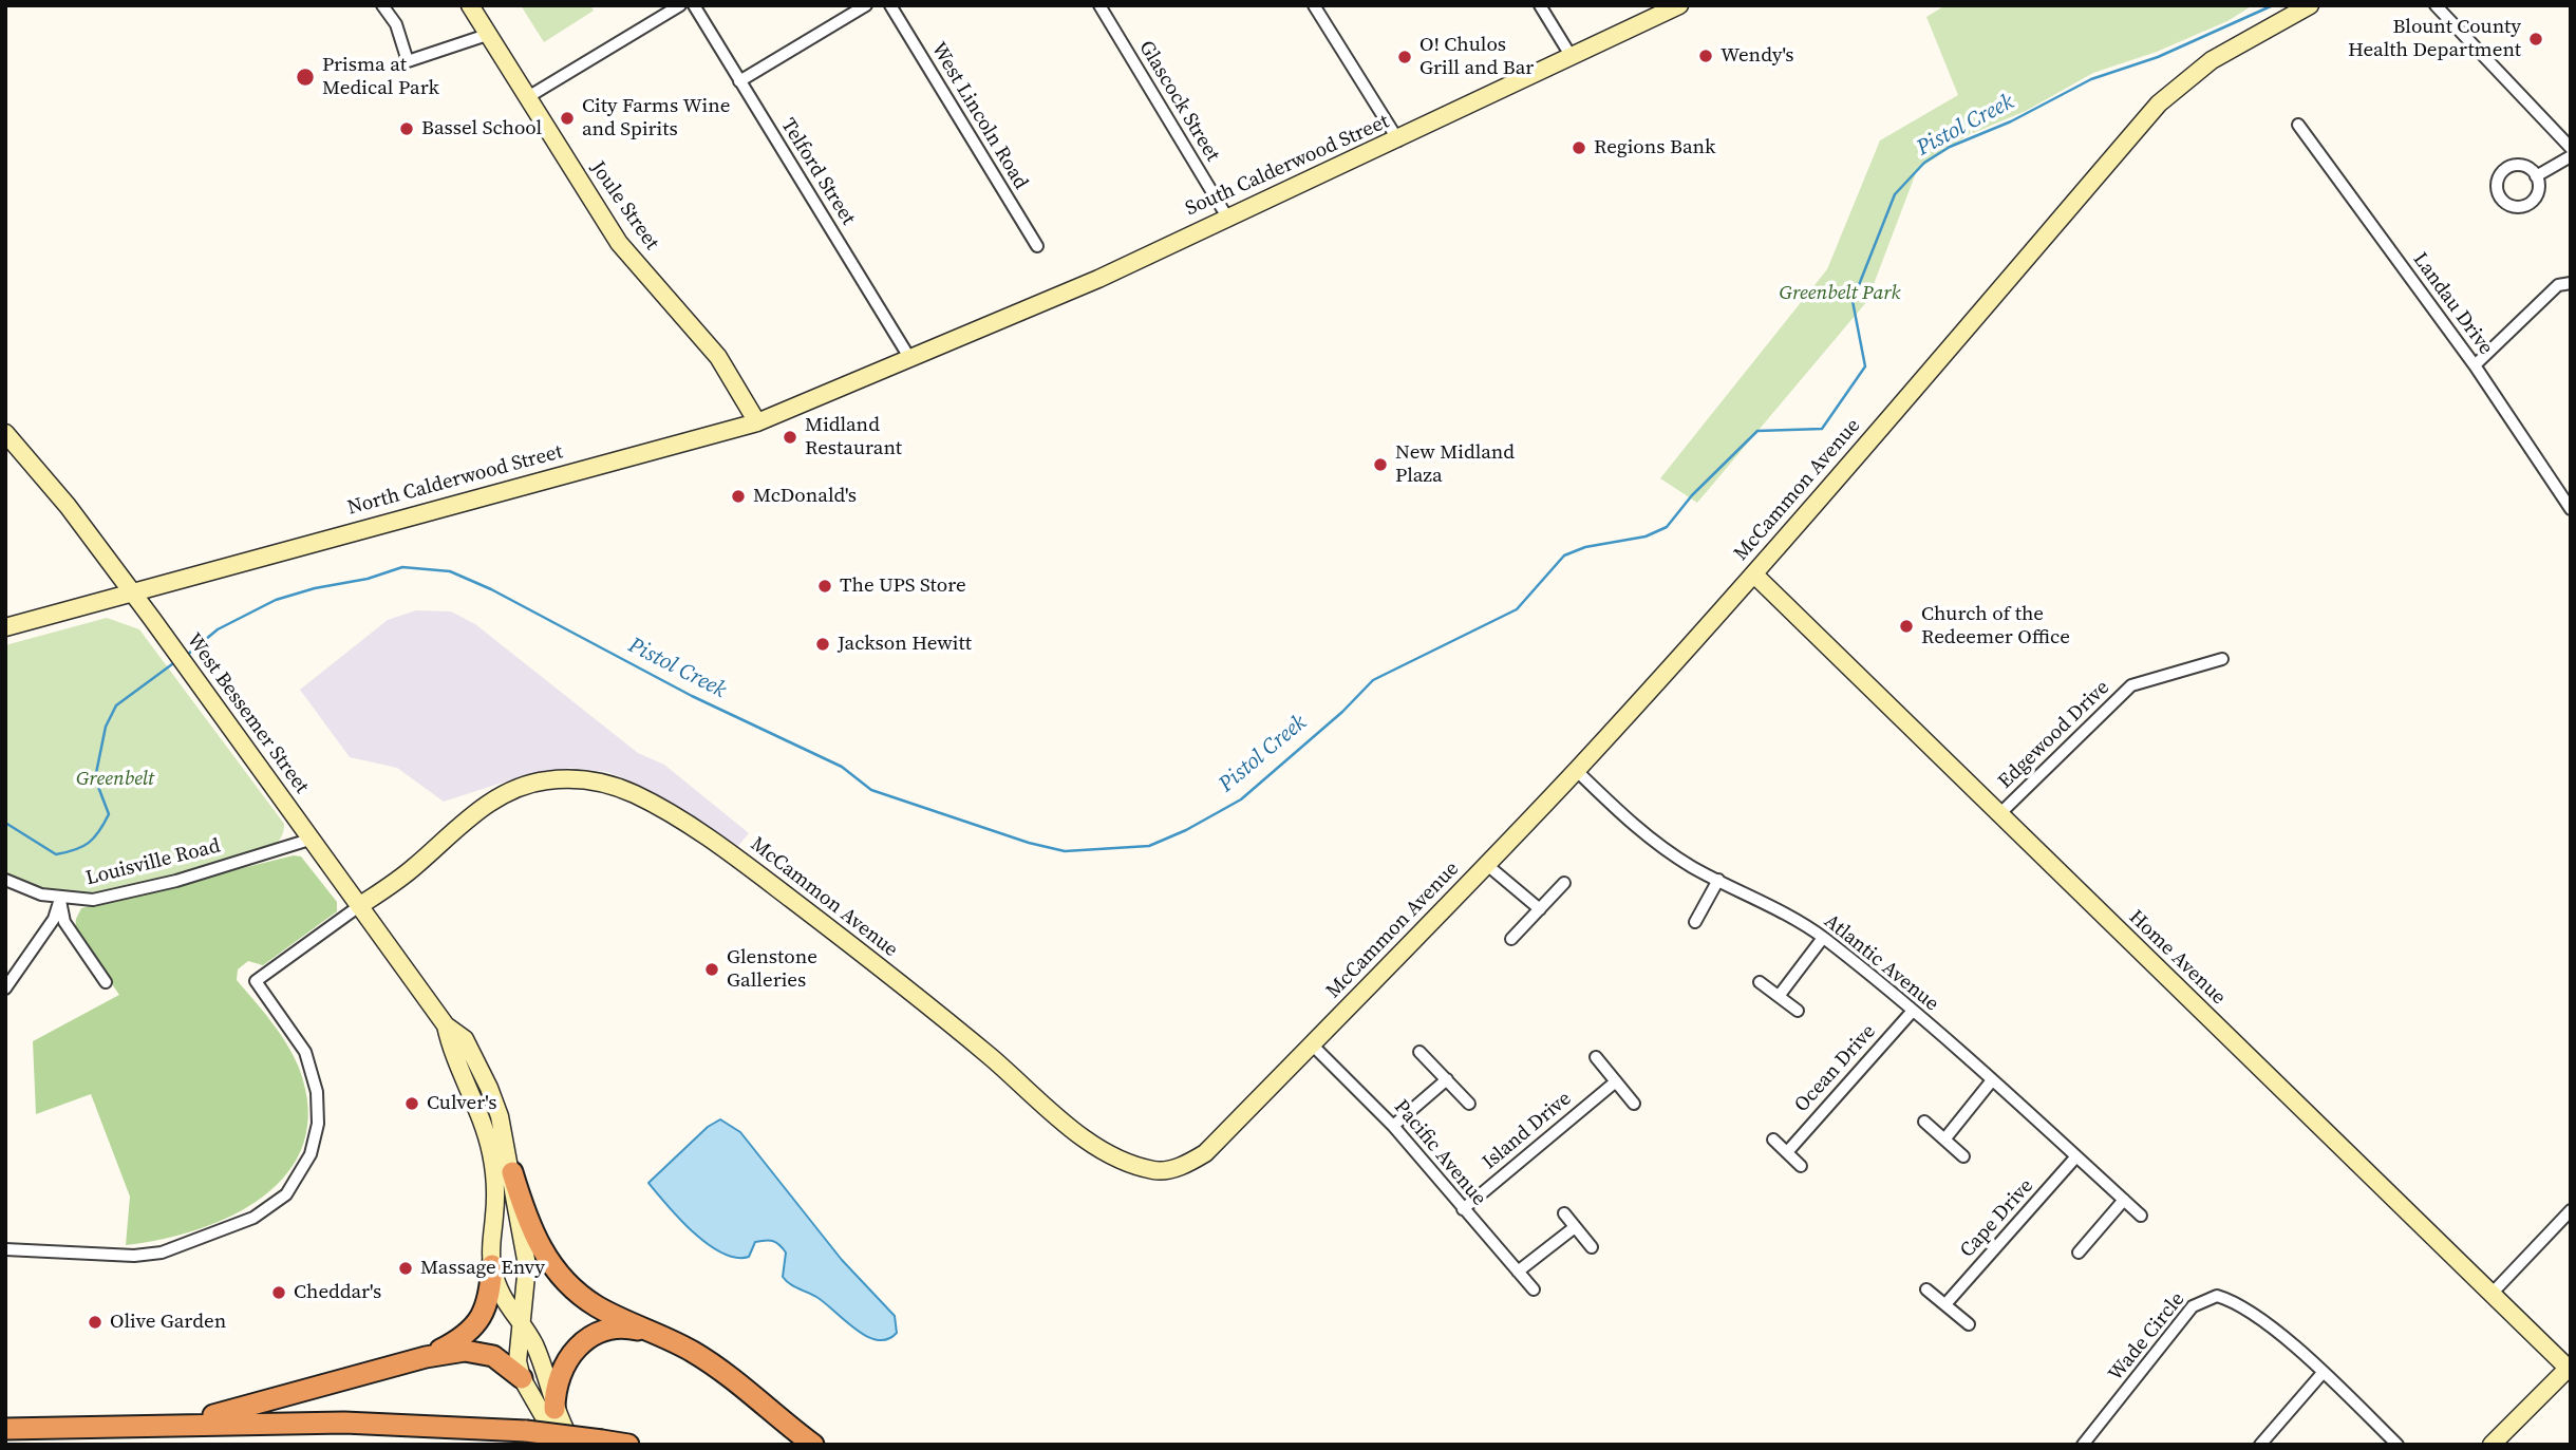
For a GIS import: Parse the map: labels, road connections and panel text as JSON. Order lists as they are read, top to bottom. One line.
{"streets":{"street":["Glascock Street","West Lincoln Road","South Calderwood Street","Telford Street","Joule Street","Landau Drive","North Calderwood Street","McCammon Avenue","West Bessemer Street","Edgewood Drive","Louisville Road","Home Avenue","Atlantic Avenue","Ocean Drive","Island Drive","Pacific Avenue","Cape Drive","Wade Circle"]},"crossings":[["Glascock Street","South Calderwood Street"],["South Calderwood Street","Telford Street"],["South Calderwood Street","North Calderwood Street"],["Telford Street","North Calderwood Street"],["Joule Street","North Calderwood Street"],["North Calderwood Street","West Bessemer Street"],["McCammon Avenue","West Bessemer Street"],["McCammon Avenue","Home Avenue"],["McCammon Avenue","Atlantic Avenue"],["McCammon Avenue","Pacific Avenue"],["West Bessemer Street","Louisville Road"],["Edgewood Drive","Home Avenue"],["Atlantic Avenue","Ocean Drive"],["Atlantic Avenue","Cape Drive"],["Island Drive","Pacific Avenue"]],"water":["Pistol Creek"],"parks":["Greenbelt Park","Greenbelt"],"places":["Blount County Health Department","Wendy's","O! Chulos Grill and Bar","Prisma at Medical Park","City Farms Wine and Spirits","Bassel School","Regions Bank","Midland Restaurant","New Midland Plaza","McDonald's","The UPS Store","Church of the Redeemer Office","Jackson Hewitt","Glenstone Galleries","Culver's","Massage Envy","Cheddar's","Olive Garden"]}
